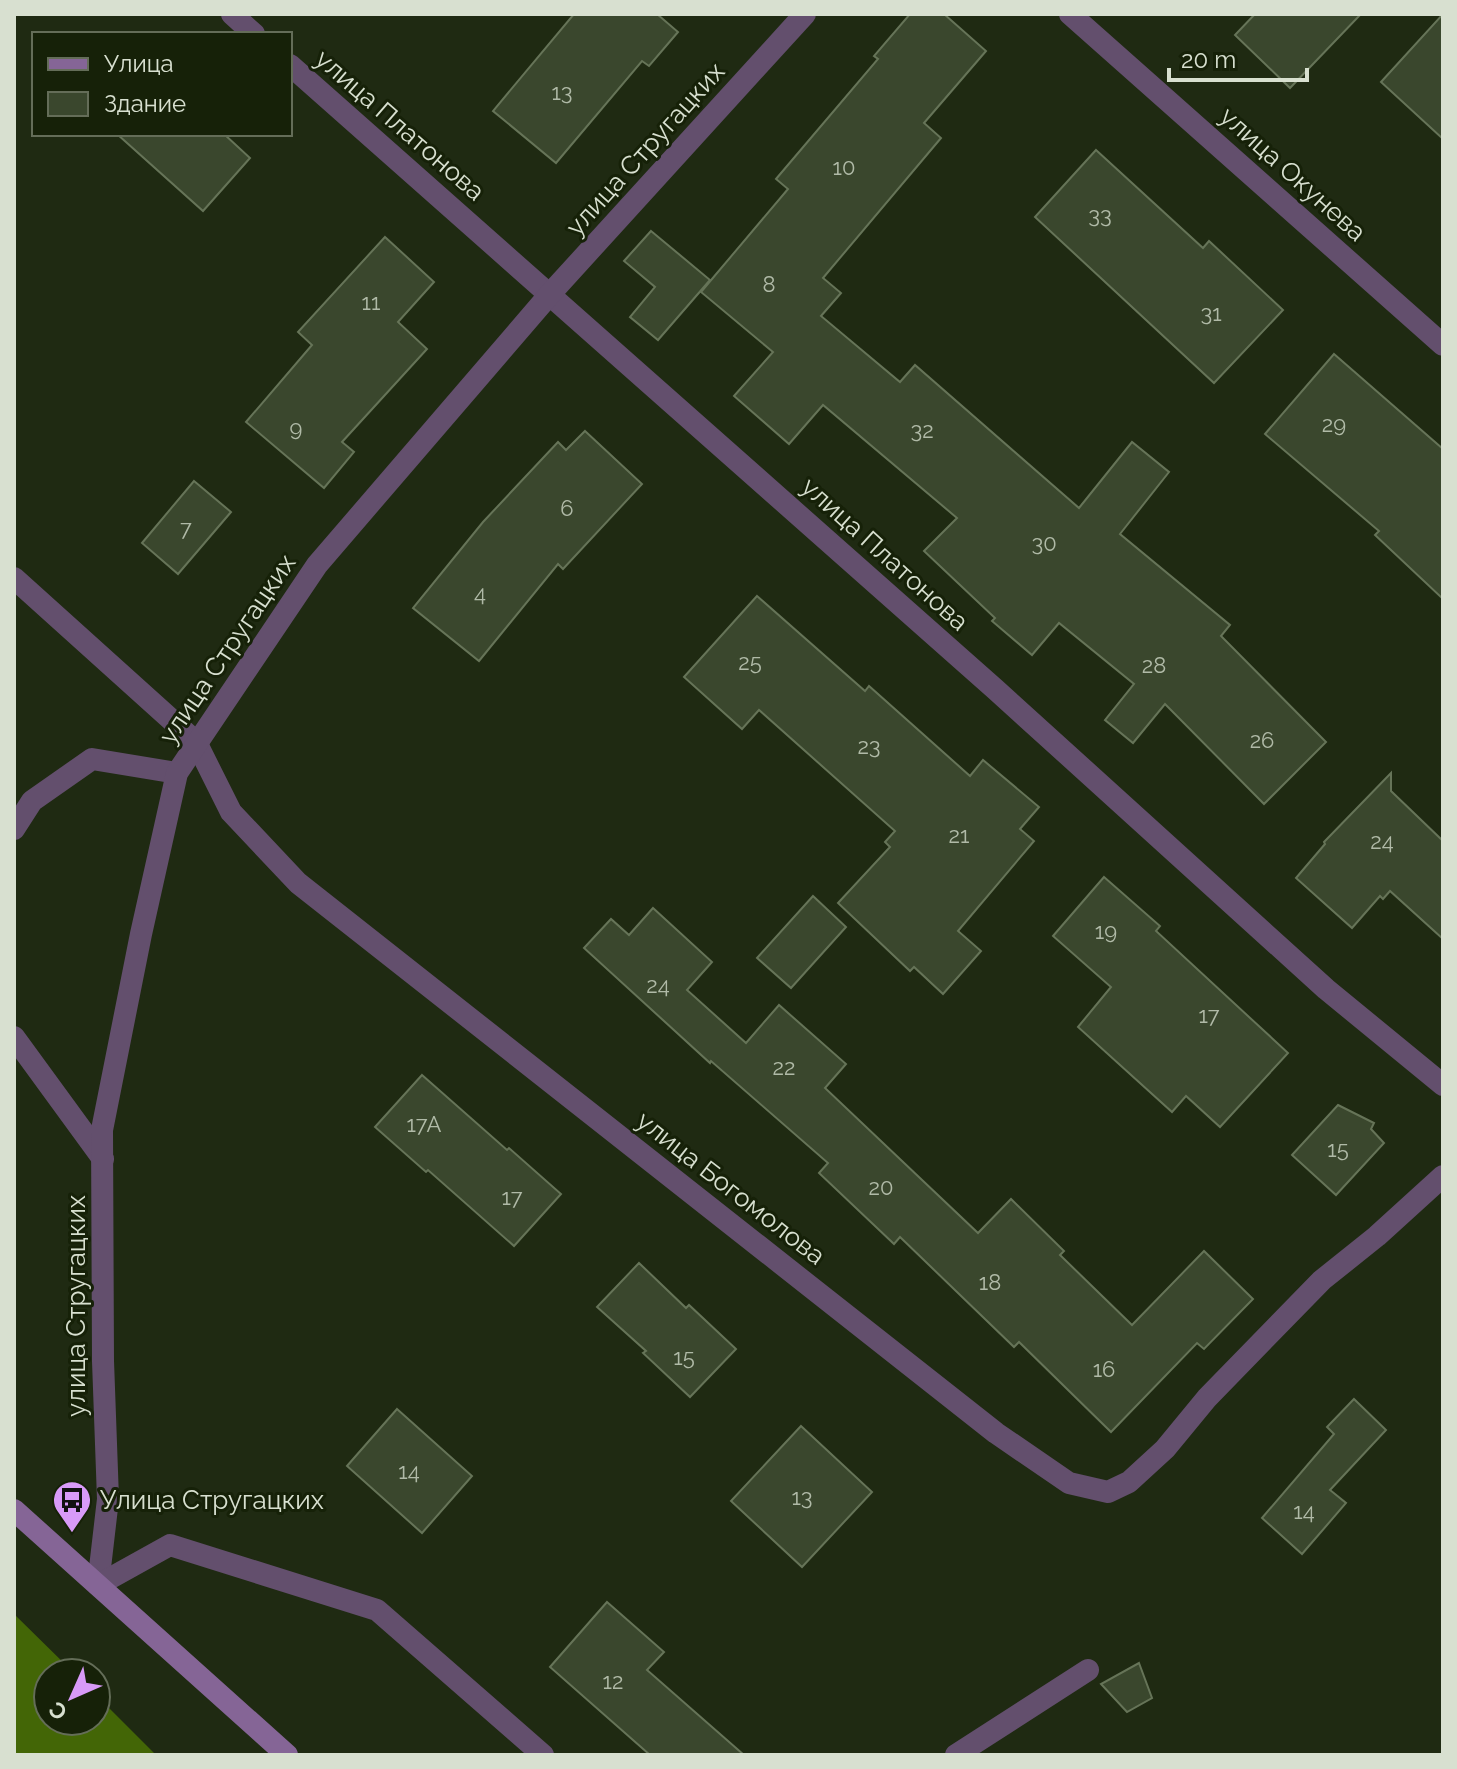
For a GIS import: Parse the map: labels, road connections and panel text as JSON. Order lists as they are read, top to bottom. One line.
{"streets":{"street":["улица Платонова","улица Стругацких","улица Окунева","улица Богомолова"]},"crossings":[["улица Платонова","улица Стругацких"],["улица Стругацких","улица Богомолова"]],"places":{"bus stop":["Улица Стругацких"]},"house_numbers":["13","10","33","8","11","31","29","9","32","6","7","30","4","25","28","26","23","21","24","19","24","17","22","17А","15","20","17","18","15","16","14","13","14","12"],"legend":["Улица","Здание"],"scale_bar":"20 m","north":"bottom left"}
